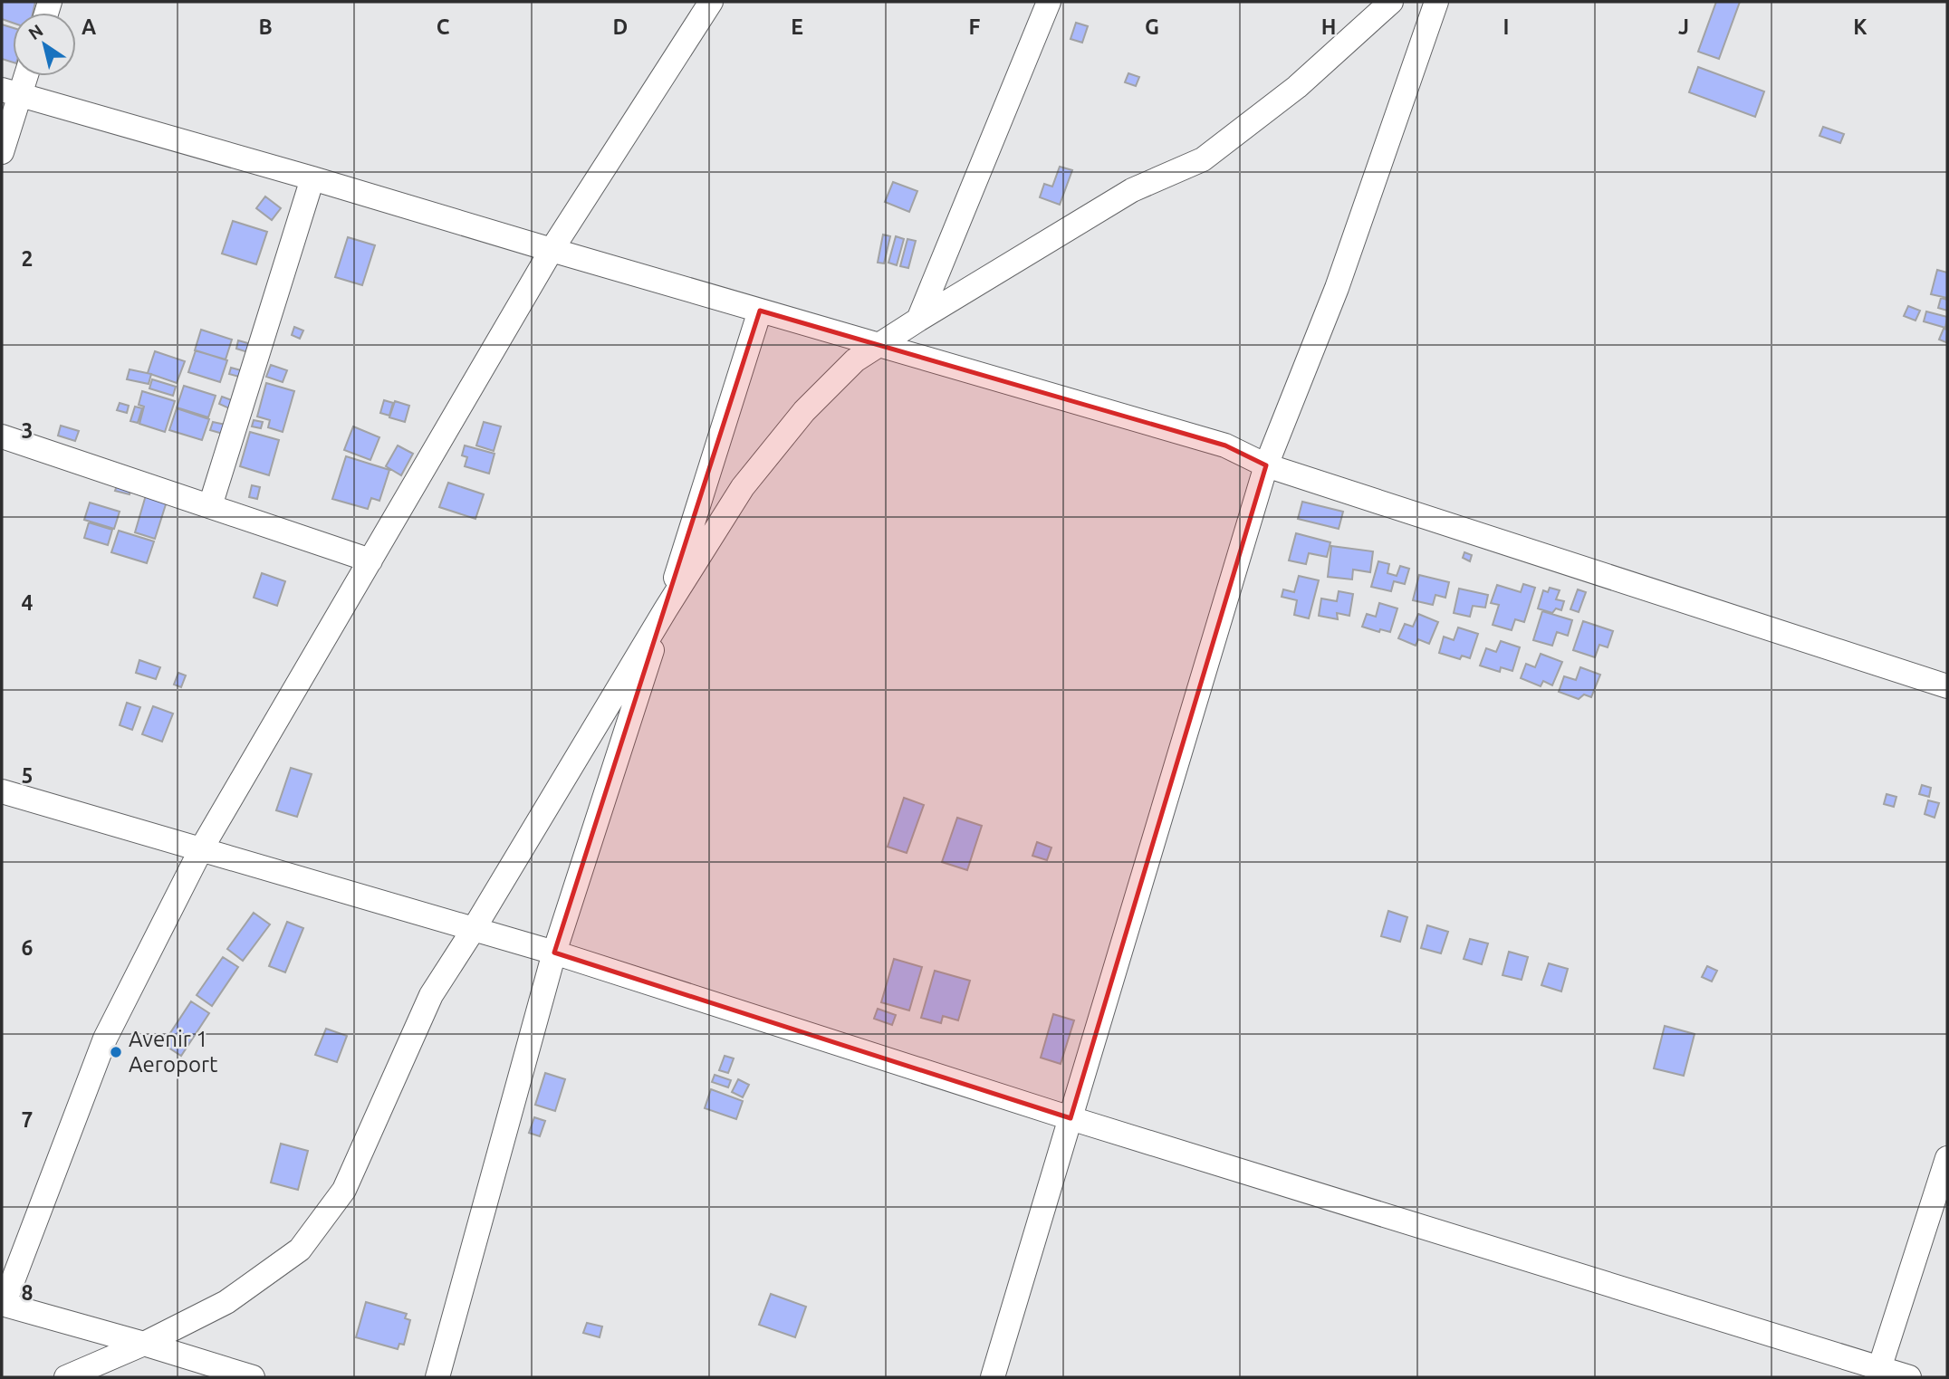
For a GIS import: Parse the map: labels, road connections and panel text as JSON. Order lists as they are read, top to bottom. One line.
{"places":["Avenir 1 Aeroport"],"north":"top left","grid":{"columns":["A","B","C","D","E","F","G","H","I","J","K"],"rows":["2","3","4","5","6","7","8"]}}
